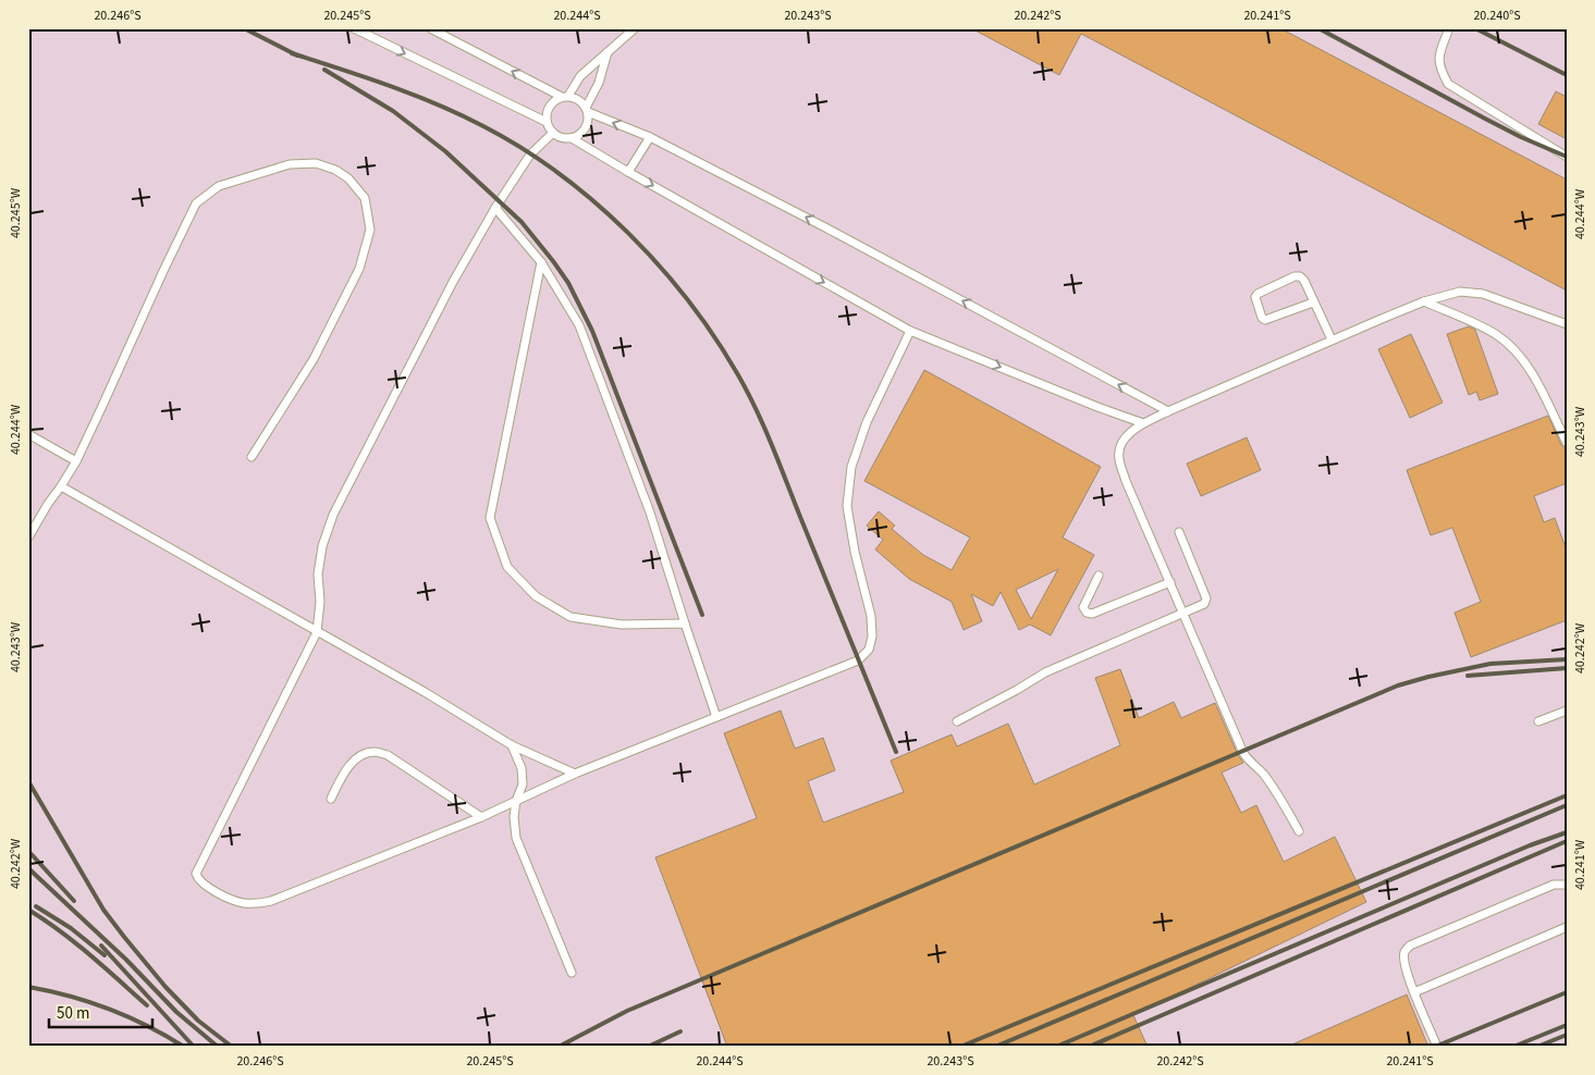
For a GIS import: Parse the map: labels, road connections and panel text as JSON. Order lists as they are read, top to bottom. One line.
{"scale_bar":"50 m","coordinates":["20.246°S","20.245°S","20.244°S","20.243°S","20.242°S","20.241°S","20.240°S","40.245°W","40.244°W","40.243°W","40.242°W","40.241°W"]}
